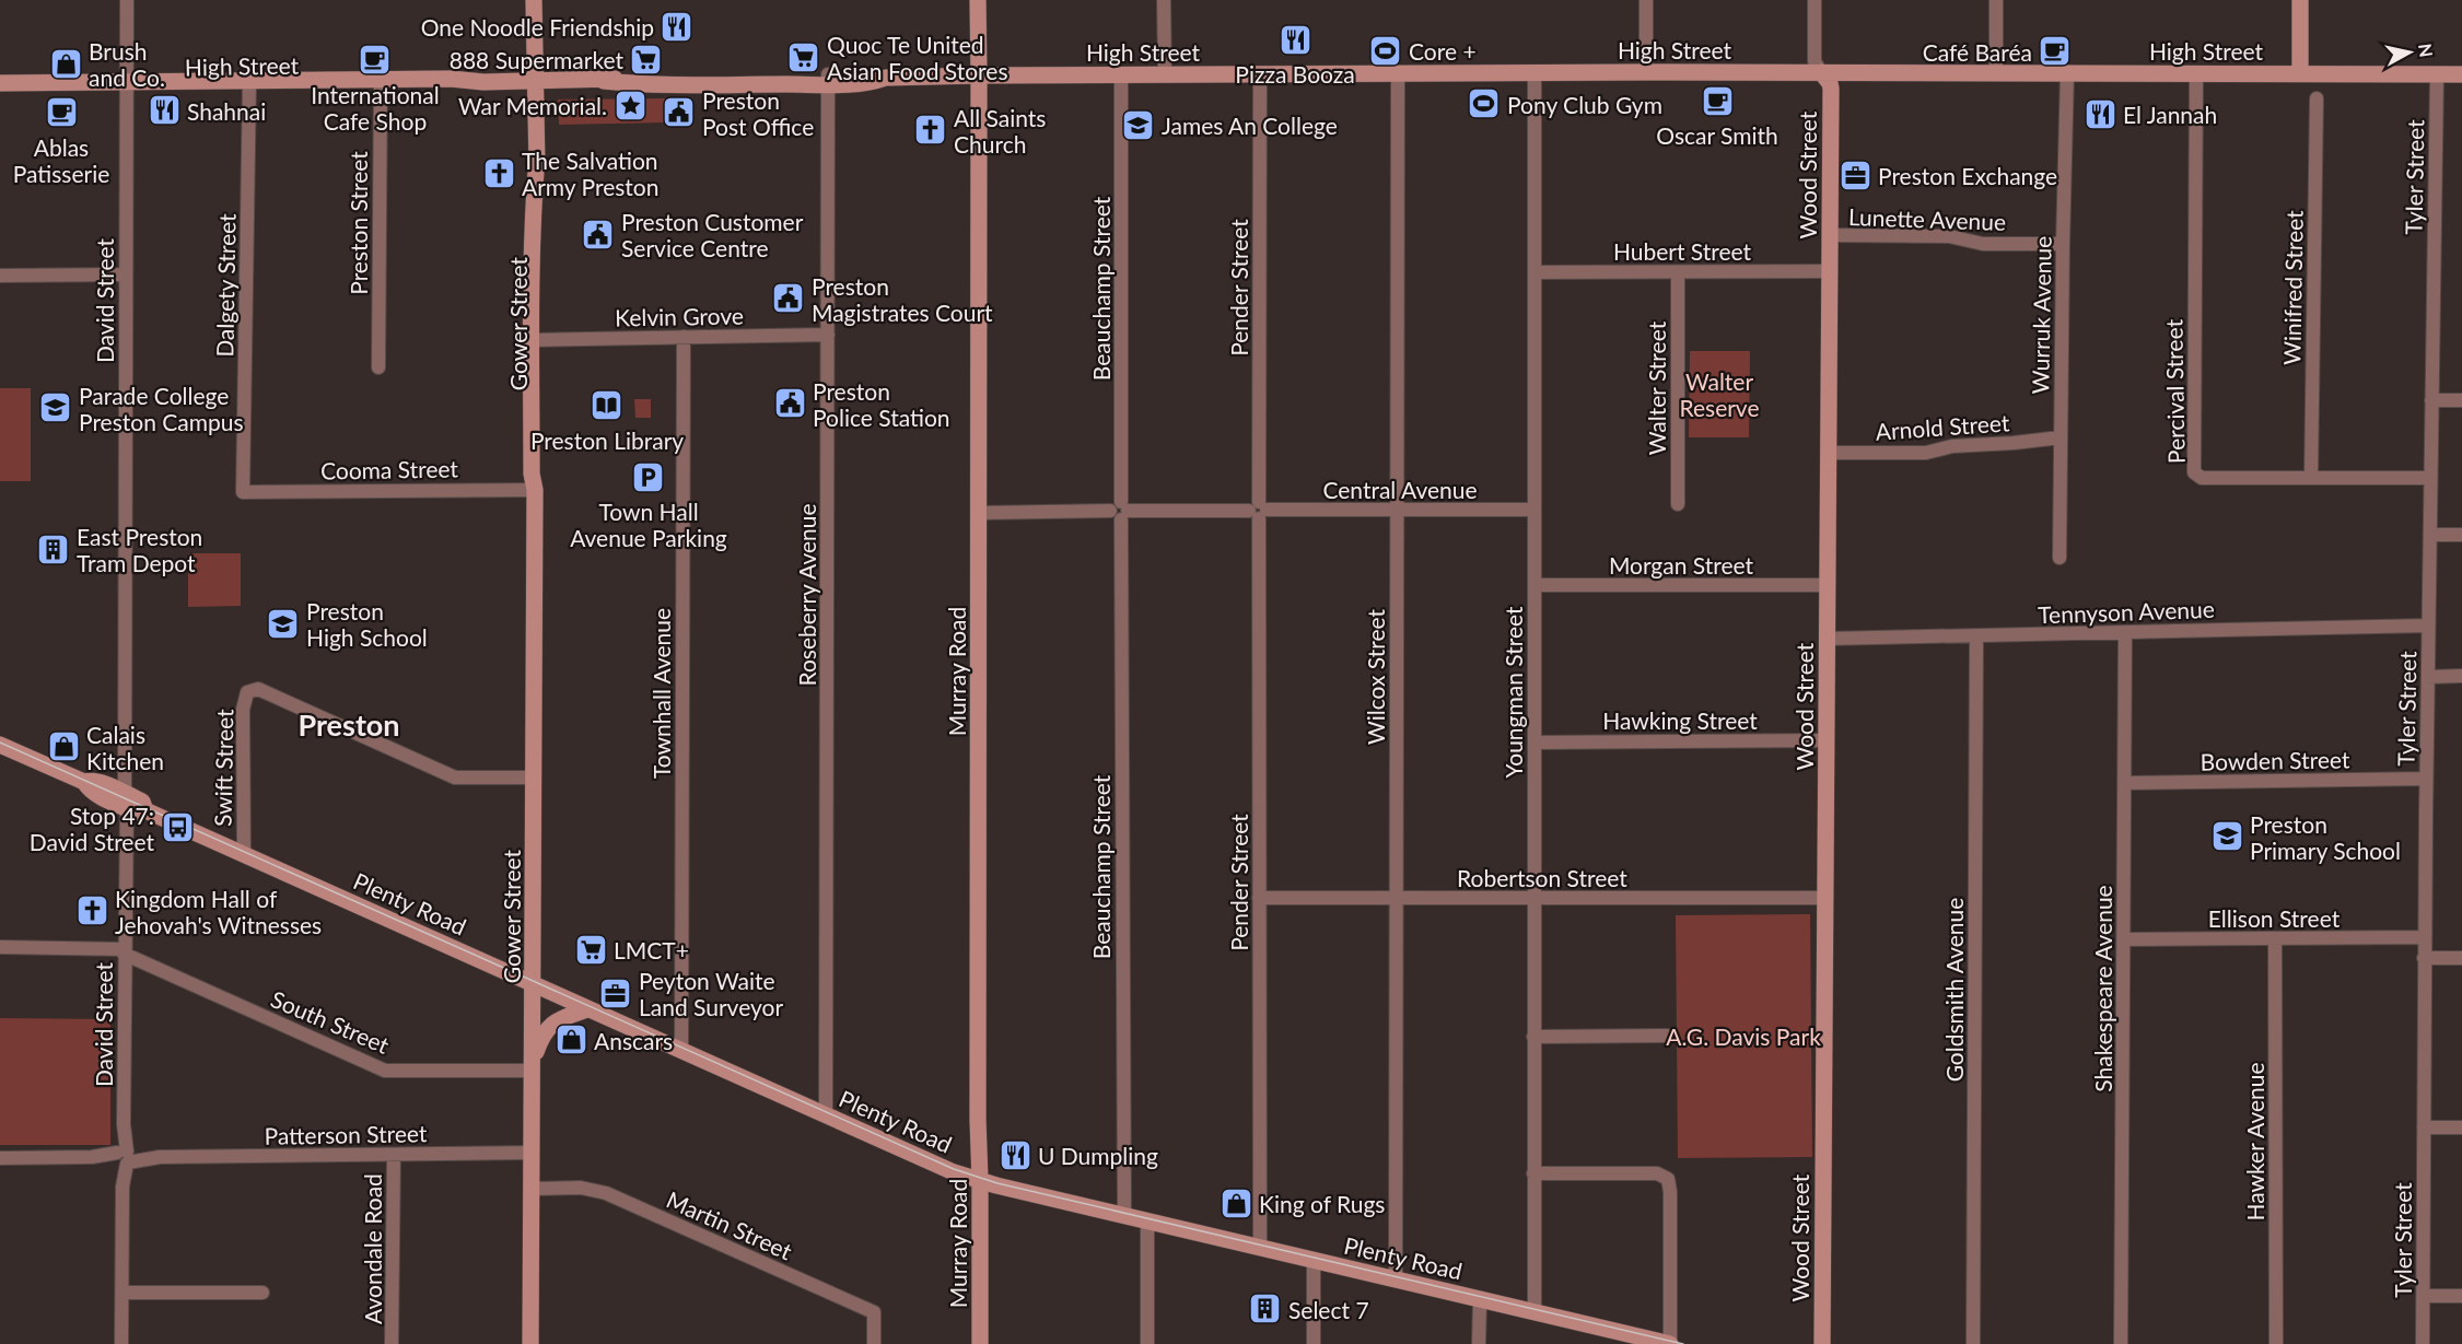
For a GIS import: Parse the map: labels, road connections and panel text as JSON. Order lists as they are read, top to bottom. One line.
{"streets":{"main road":["High Street","Wood Street","Gower Street","Murray Road","Plenty Road"],"street":["Tyler Street","Lunette Avenue","Preston Street","Hubert Street","Dalgety Street","Pender Street","Winifred Street","Beauchamp Street","David Street","Wurruk Avenue","Kelvin Grove","Walter Street","Percival Street","Arnold Street","Cooma Street","Central Avenue","Morgan Street","Roseberry Avenue","Tennyson Avenue","Wilcox Street","Youngman Street","Townhall Avenue","Hawking Street","Bowden Street","Swift Street","Robertson Street","Ellison Street","Shakespeare Avenue","Goldsmith Avenue","South Street","Patterson Street","Hawker Avenue","Martin Street","Avondale Road"]},"crossings":[["High Street","Wood Street"],["High Street","Tyler Street"],["High Street","Preston Street"],["High Street","Dalgety Street"],["High Street","Pender Street"],["High Street","Beauchamp Street"],["High Street","David Street"],["High Street","Wurruk Avenue"],["High Street","Gower Street"],["High Street","Percival Street"],["High Street","Roseberry Avenue"],["High Street","Murray Road"],["High Street","Wilcox Street"],["High Street","Youngman Street"],["Wood Street","Lunette Avenue"],["Wood Street","Hubert Street"],["Wood Street","Arnold Street"],["Wood Street","Morgan Street"],["Wood Street","Tennyson Avenue"],["Wood Street","Hawking Street"],["Wood Street","Robertson Street"],["Tyler Street","Percival Street"],["Tyler Street","Tennyson Avenue"],["Tyler Street","Bowden Street"],["Tyler Street","Ellison Street"],["Lunette Avenue","Wurruk Avenue"],["Hubert Street","Walter Street"],["Hubert Street","Youngman Street"],["Dalgety Street","Cooma Street"],["Pender Street","Central Avenue"],["Pender Street","Robertson Street"],["Pender Street","Plenty Road"],["Winifred Street","Percival Street"],["Beauchamp Street","Central Avenue"],["Beauchamp Street","Plenty Road"],["David Street","Plenty Road"],["David Street","South Street"],["David Street","Patterson Street"],["Wurruk Avenue","Arnold Street"],["Kelvin Grove","Gower Street"],["Kelvin Grove","Roseberry Avenue"],["Kelvin Grove","Townhall Avenue"],["Gower Street","Cooma Street"],["Gower Street","Swift Street"],["Gower Street","Plenty Road"],["Gower Street","South Street"],["Gower Street","Patterson Street"],["Gower Street","Martin Street"],["Central Avenue","Murray Road"],["Central Avenue","Wilcox Street"],["Central Avenue","Youngman Street"],["Morgan Street","Youngman Street"],["Roseberry Avenue","Plenty Road"],["Tennyson Avenue","Shakespeare Avenue"],["Tennyson Avenue","Goldsmith Avenue"],["Murray Road","Plenty Road"],["Wilcox Street","Robertson Street"],["Wilcox Street","Plenty Road"],["Youngman Street","Hawking Street"],["Youngman Street","Robertson Street"],["Youngman Street","Plenty Road"],["Townhall Avenue","Plenty Road"],["Bowden Street","Shakespeare Avenue"],["Swift Street","Plenty Road"],["Ellison Street","Shakespeare Avenue"],["Ellison Street","Hawker Avenue"],["Patterson Street","Avondale Road"]],"districts":["Preston"],"parks":["Walter Reserve","A.G. Davis Park"],"places":{"restaurant":["One Noodle Friendship","Pizza Booza","Shahnai","El Jannah","U Dumpling"],"sports":["Core +","Pony Club Gym"],"cafe":["Café Baréa","International Cafe Shop","Oscar Smith","Ablas Patisserie"],"supermarket":["Quoc Te United Asian Food Stores","888 Supermarket","LMCT+"],"shop":["Brush and Co.","Calais Kitchen","Anscars","King of Rugs"],"place":["War Memorial."],"public building":["Preston Post Office","Preston Customer Service Centre","Preston Magistrates Court","Preston Police Station"],"school or university":["James An College","Parade College Preston Campus","Preston High School","Preston Primary School"],"church":["All Saints Church","The Salvation Army Preston","Kingdom Hall of Jehovah's Witnesses"],"office":["Preston Exchange","Peyton Waite Land Surveyor"],"library":["Preston Library"],"parking":["Town Hall Avenue Parking"],"building":["East Preston Tram Depot","Select 7"],"bus stop":["Stop 47: David Street"]},"north":"right"}
